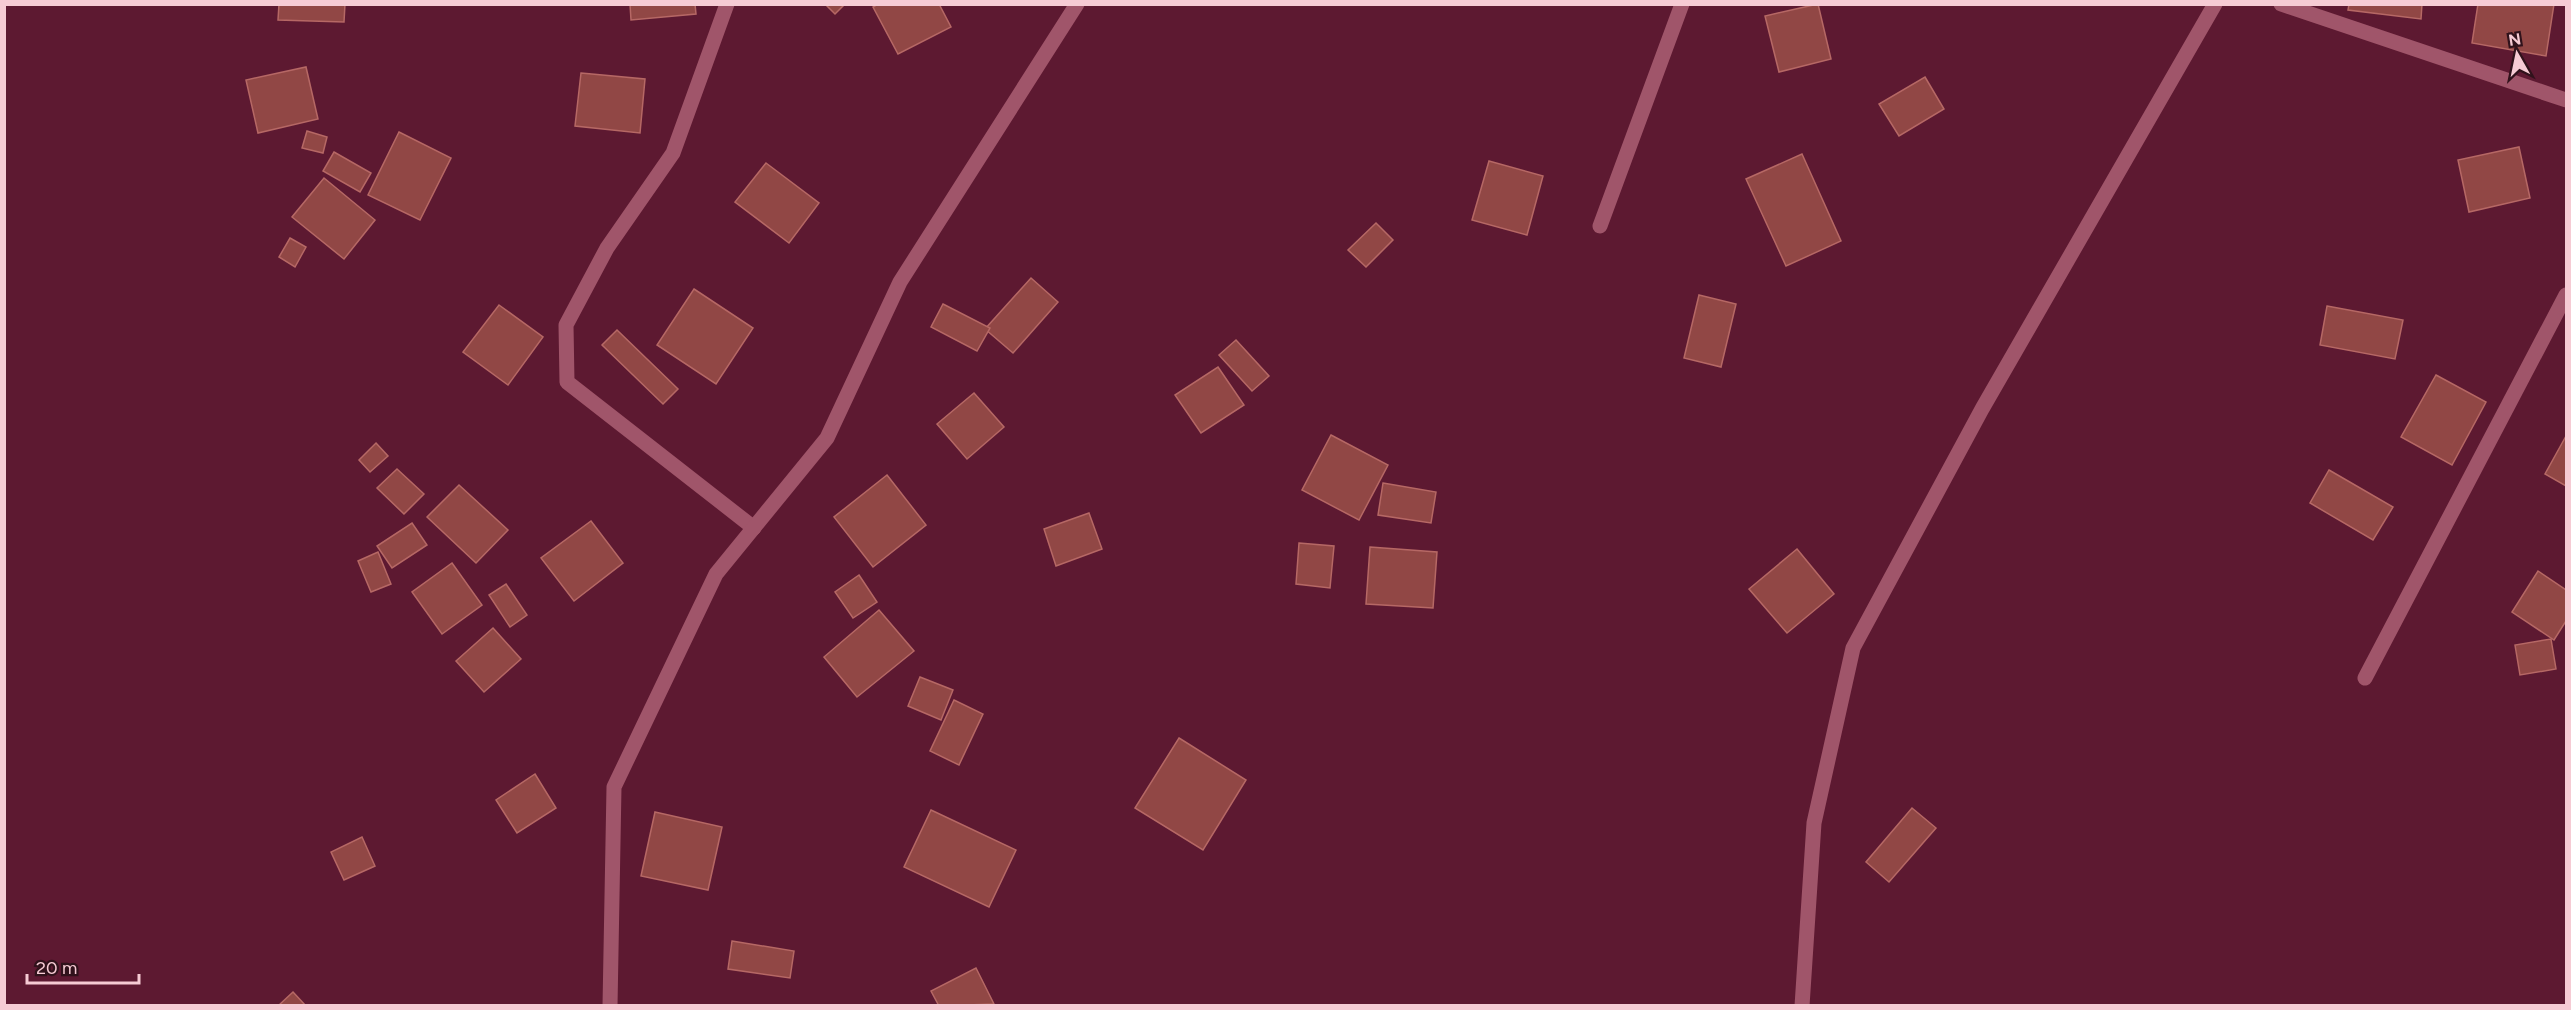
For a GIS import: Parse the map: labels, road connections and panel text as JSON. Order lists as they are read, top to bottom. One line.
{"scale_bar":"20 m","north":"top"}
